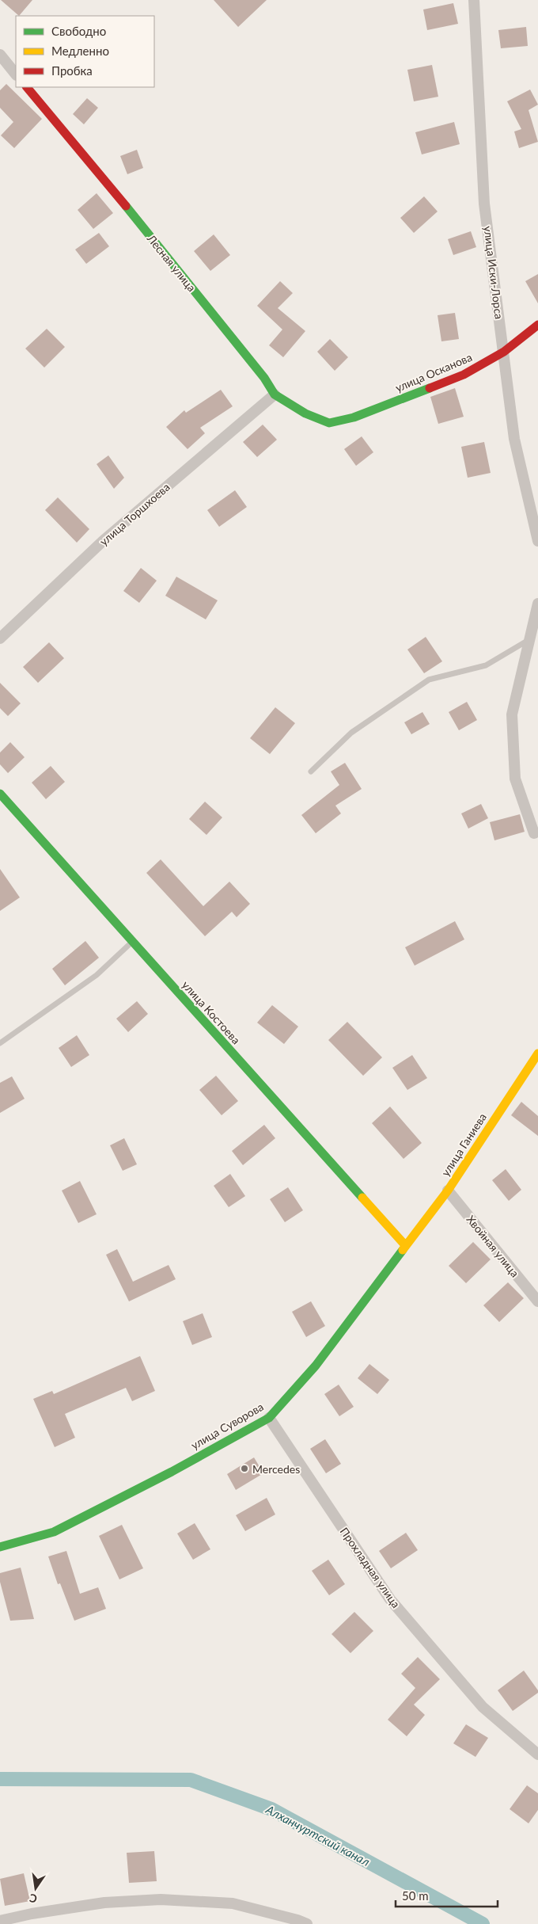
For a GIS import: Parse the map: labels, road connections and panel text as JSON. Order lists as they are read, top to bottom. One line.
{"streets":{"street":["Лесная улица","улица Иски-Лорса","улица Осканова","улица Торшхоева","улица Костоева","улица Ганиева","Хвойная улица","улица Суворова","Прохладная улица"]},"crossings":[["Лесная улица","улица Осканова"],["Лесная улица","улица Торшхоева"],["улица Иски-Лорса","улица Осканова"],["улица Костоева","улица Ганиева"],["улица Костоева","улица Суворова"],["улица Ганиева","Хвойная улица"],["улица Ганиева","улица Суворова"],["улица Суворова","Прохладная улица"]],"water":["Алханчуртский канал"],"places":["Mercedes"],"legend":["Свободно","Медленно","Пробка"],"scale_bar":"50 m","north":"bottom"}
